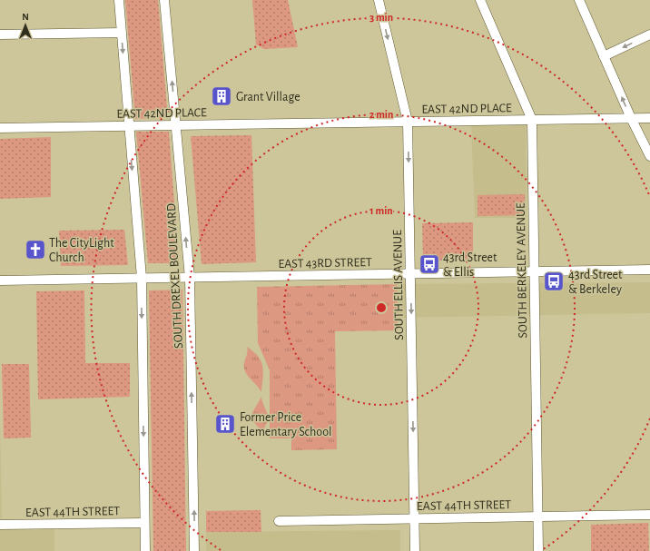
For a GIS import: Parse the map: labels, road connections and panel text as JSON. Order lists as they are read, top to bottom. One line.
{"streets":{"street":["EAST 42ND PLACE","EAST 43RD STREET","SOUTH BERKELEY AVENUE","SOUTH DREXEL BOULEVARD","SOUTH ELLIS AVENUE","EAST 44TH STREET"]},"crossings":[["EAST 42ND PLACE","SOUTH BERKELEY AVENUE"],["EAST 42ND PLACE","SOUTH DREXEL BOULEVARD"],["EAST 42ND PLACE","SOUTH ELLIS AVENUE"],["EAST 43RD STREET","SOUTH BERKELEY AVENUE"],["EAST 43RD STREET","SOUTH DREXEL BOULEVARD"],["EAST 43RD STREET","SOUTH ELLIS AVENUE"],["SOUTH BERKELEY AVENUE","EAST 44TH STREET"],["SOUTH ELLIS AVENUE","EAST 44TH STREET"]],"one_way":["SOUTH ELLIS AVENUE"],"places":{"building":["Grant Village","Former Price Elementary School"],"church":["The CityLight Church"],"bus stop":["43rd Street & Ellis","43rd Street & Berkeley"]},"north":"top","rings":["3 min","2 min","1 min"]}
